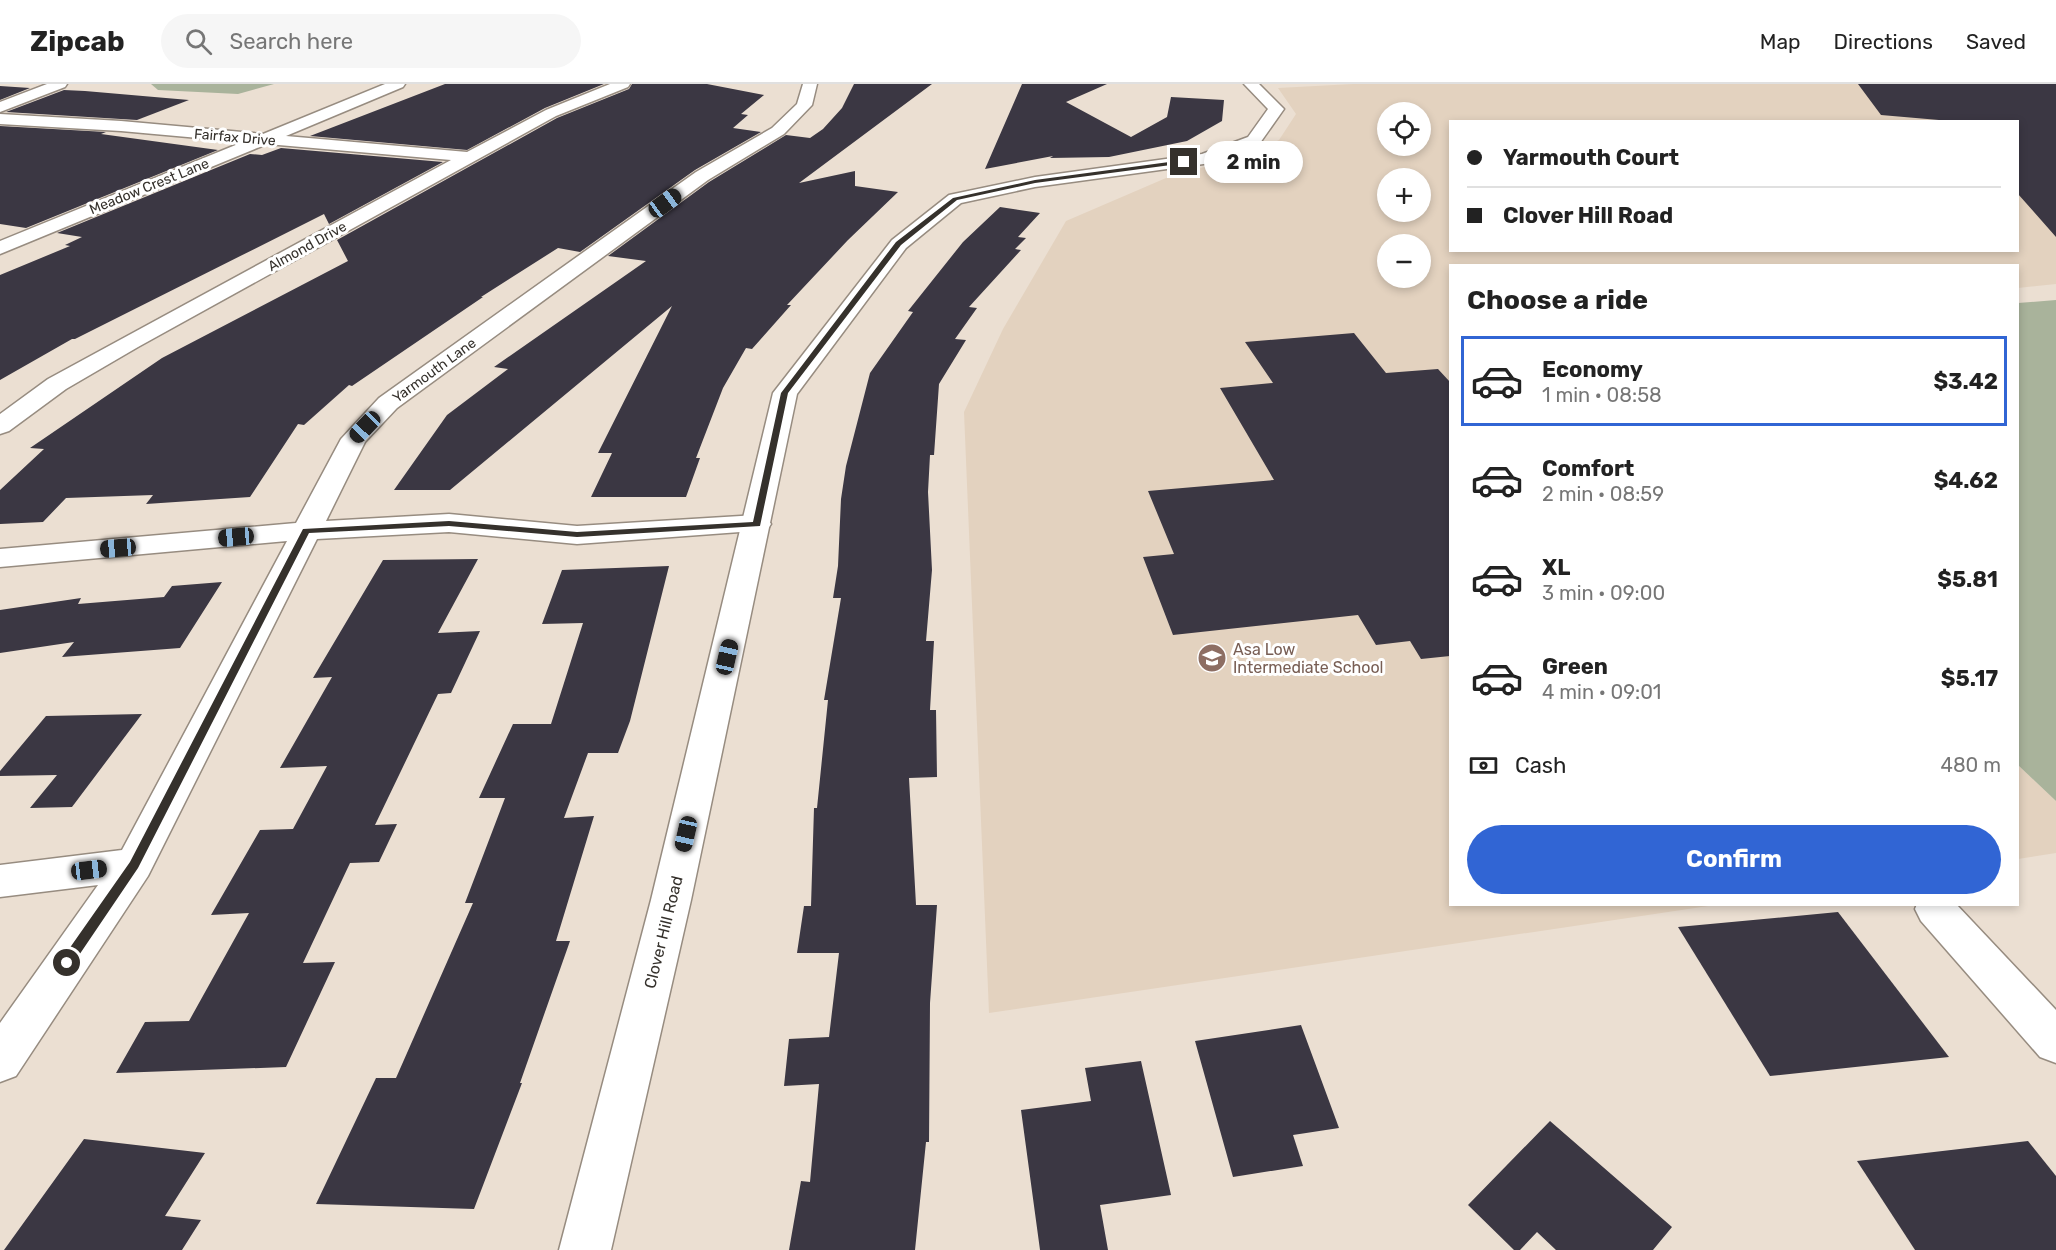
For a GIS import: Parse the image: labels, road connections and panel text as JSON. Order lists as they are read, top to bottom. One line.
{"streets":{"street":["Fairfax Drive","Meadow Crest Lane","Almond Drive","Yarmouth Lane","Clover Hill Road"]},"crossings":[["Fairfax Drive","Meadow Crest Lane"],["Fairfax Drive","Almond Drive"]],"places":{"school or university":["Asa Low Intermediate School"]},"page":{"header":"Zipcab","search":"Search here","nav":["Map","Directions","Saved"],"map_buttons":["+","−"],"banner":["Yarmouth Court","Clover Hill Road"],"bubble":"2 min","heading":"Choose a ride","list":[{"name":"Economy","note":"1 min · 08:58","value":"$3.42"},{"name":"Comfort","note":"2 min · 08:59","value":"$4.62"},{"name":"XL","note":"3 min · 09:00","value":"$5.81"},{"name":"Green","note":"4 min · 09:01","value":"$5.17"}],"pay":["Cash","480 m"],"buttons":"Confirm"}}
